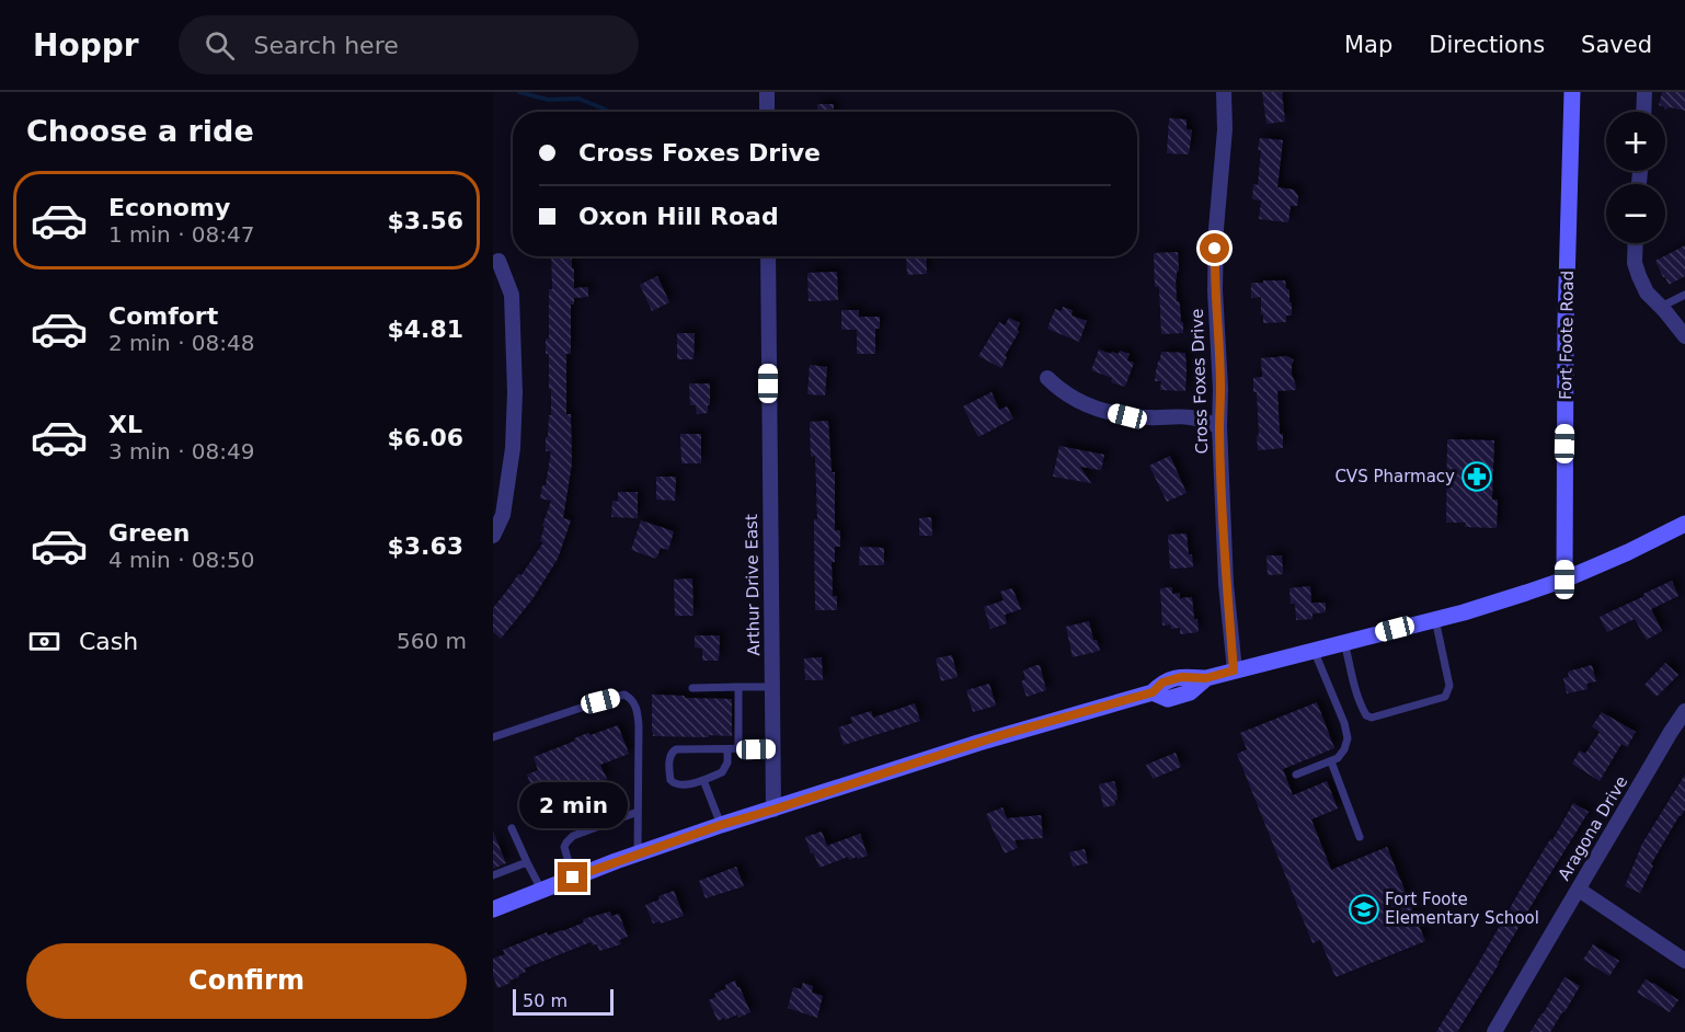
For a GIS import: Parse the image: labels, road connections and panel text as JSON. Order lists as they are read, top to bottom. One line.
{"streets":{"main road":["Fort Foote Road"],"street":["Cross Foxes Drive","Arthur Drive East","Aragona Drive"]},"places":{"pharmacy":["CVS Pharmacy"],"school or university":["Fort Foote Elementary School"]},"scale_bar":"50 m","page":{"header":"Hoppr","search":"Search here","nav":["Map","Directions","Saved"],"heading":"Choose a ride","map_buttons":["+","−"],"banner":["Cross Foxes Drive","Oxon Hill Road"],"list":[{"name":"Economy","note":"1 min · 08:47","value":"$3.56"},{"name":"Comfort","note":"2 min · 08:48","value":"$4.81"},{"name":"XL","note":"3 min · 08:49","value":"$6.06"},{"name":"Green","note":"4 min · 08:50","value":"$3.63"}],"pay":["Cash","560 m"],"bubble":"2 min","buttons":"Confirm","scale":"50 m"}}
